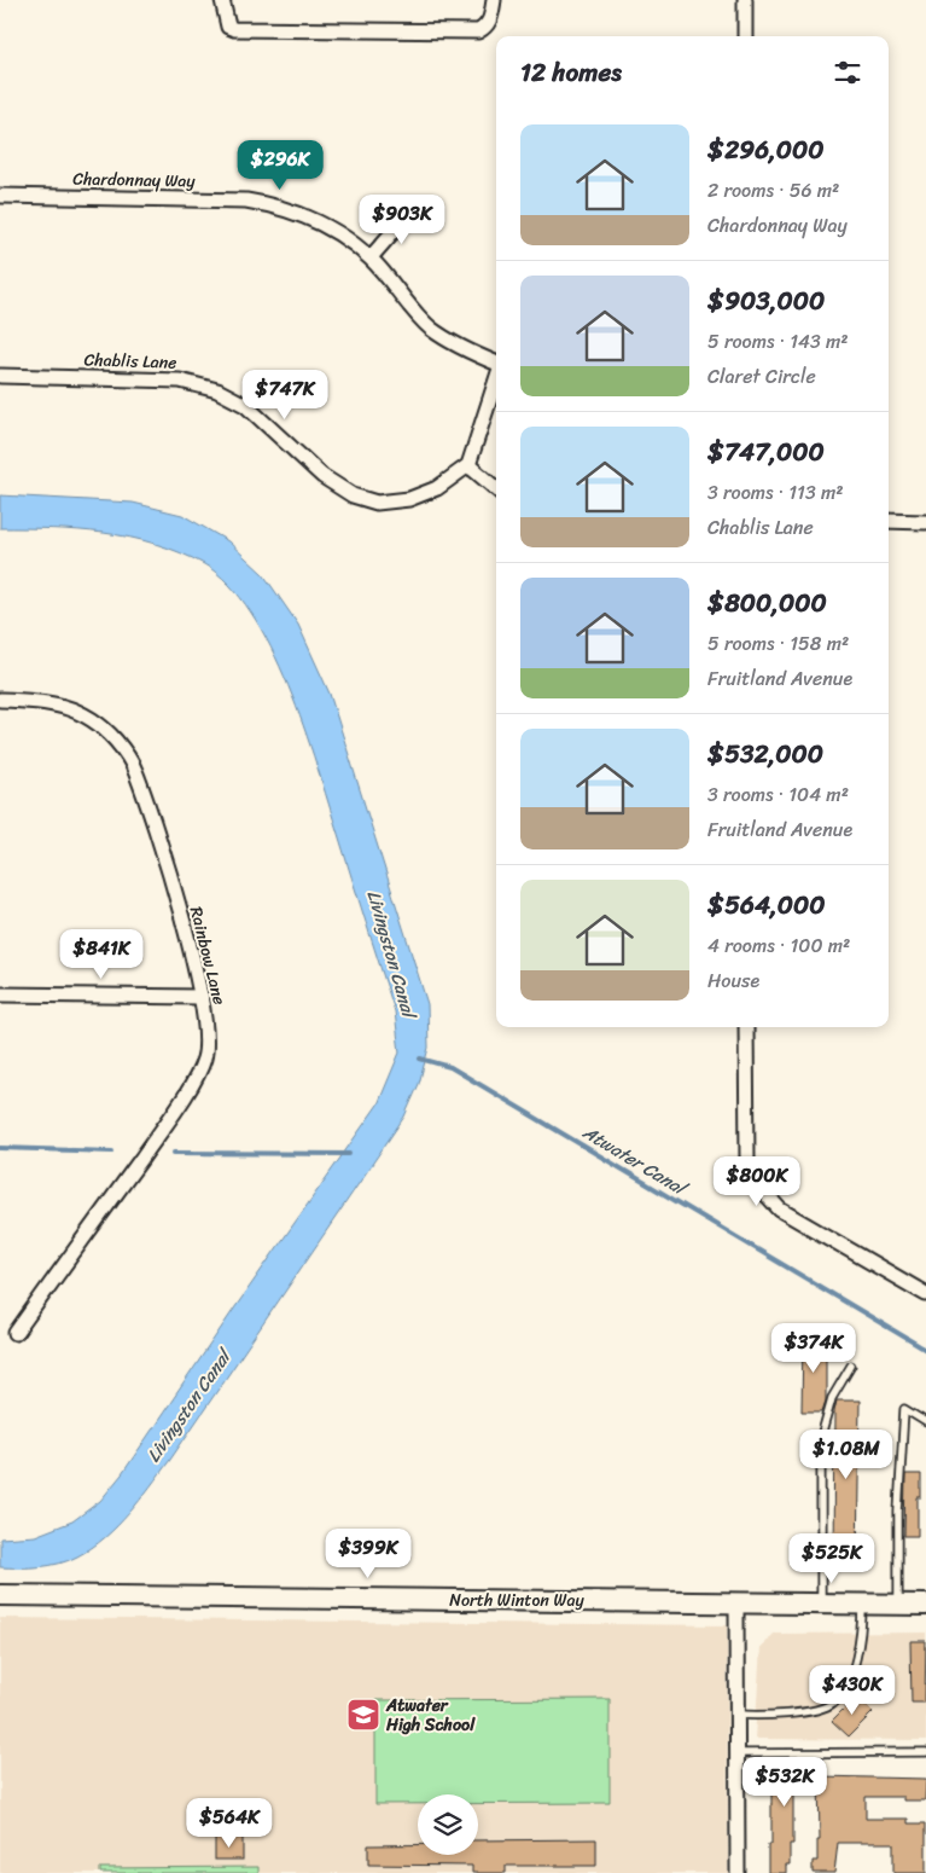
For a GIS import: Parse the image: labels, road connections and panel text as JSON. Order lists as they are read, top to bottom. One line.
{"streets":{"main road":["North Winton Way"],"street":["Chardonnay Way","Chablis Lane","Rainbow Lane"]},"water":["Livingston Canal","Atwater Canal"],"places":{"school or university":["Atwater High School"]},"page":{"heading":"12 homes","list":[{"name":"$296,000","note":"2 rooms · 56 m² · Chardonnay Way"},{"name":"$903,000","note":"5 rooms · 143 m² · Claret Circle"},{"name":"$747,000","note":"3 rooms · 113 m² · Chablis Lane"},{"name":"$800,000","note":"5 rooms · 158 m² · Fruitland Avenue"},{"name":"$532,000","note":"3 rooms · 104 m² · Fruitland Avenue"},{"name":"$564,000","note":"4 rooms · 100 m² · House"}],"price":["$296K","$903K","$747K","$841K","$800K","$374K","$1.08M","$399K","$525K","$430K","$532K","$564K"]}}
